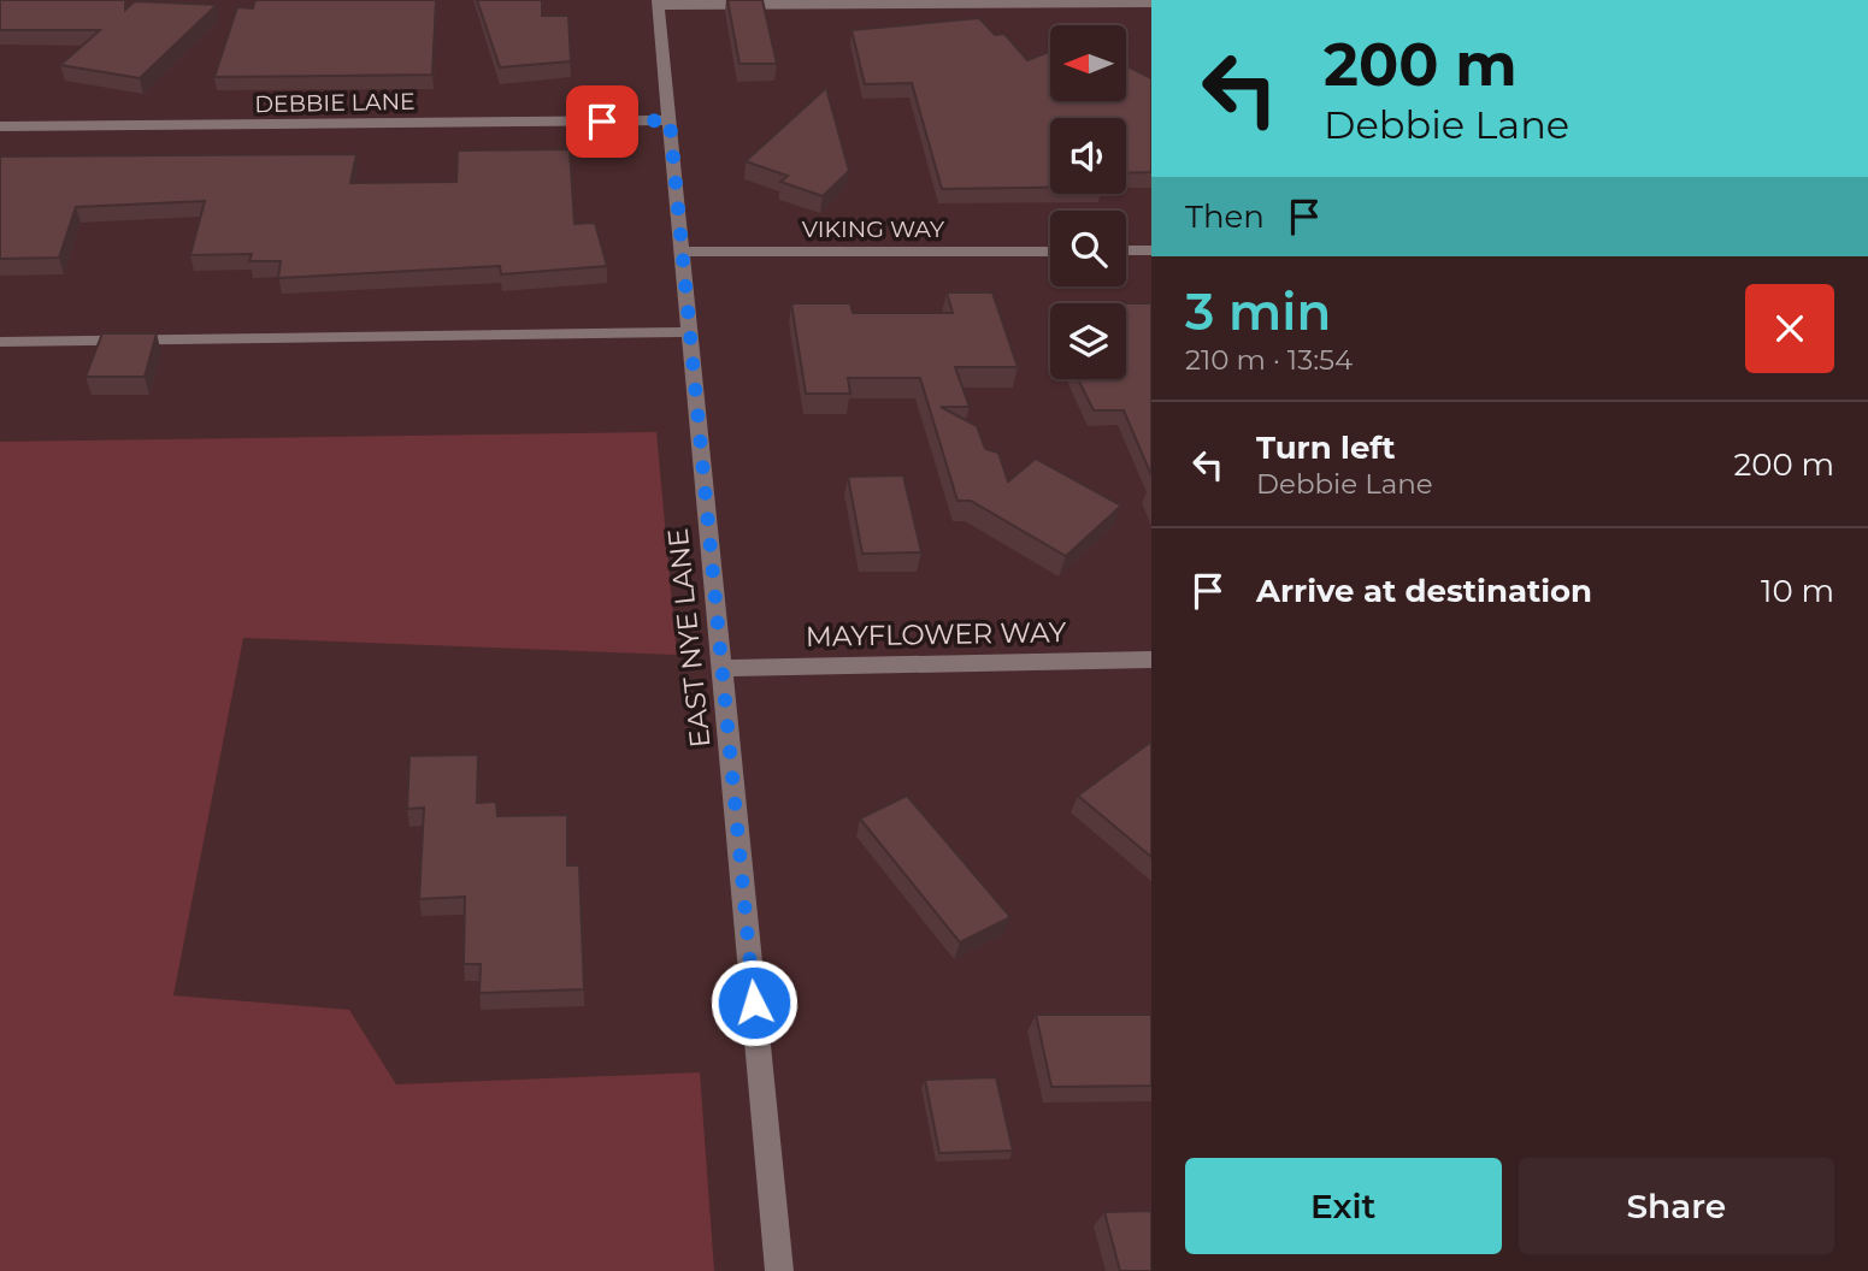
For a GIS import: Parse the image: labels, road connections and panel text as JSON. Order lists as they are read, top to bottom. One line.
{"streets":{"street":["DEBBIE LANE","VIKING WAY","MAYFLOWER WAY","EAST NYE LANE"]},"crossings":[["DEBBIE LANE","EAST NYE LANE"],["VIKING WAY","EAST NYE LANE"],["MAYFLOWER WAY","EAST NYE LANE"]],"north":"left","page":{"turn":["200 m","Debbie Lane"],"then":"Then","heading":["3 min","210 m · 13:54"],"list":[{"name":"Turn left","note":"Debbie Lane","value":"200 m"},{"name":"Arrive at destination","value":"10 m"}],"buttons":["Exit","Share"]}}
